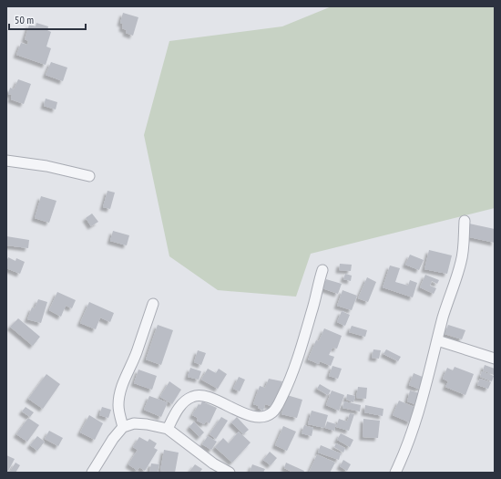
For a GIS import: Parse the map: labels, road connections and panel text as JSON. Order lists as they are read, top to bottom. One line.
{"scale_bar":"50 m"}
